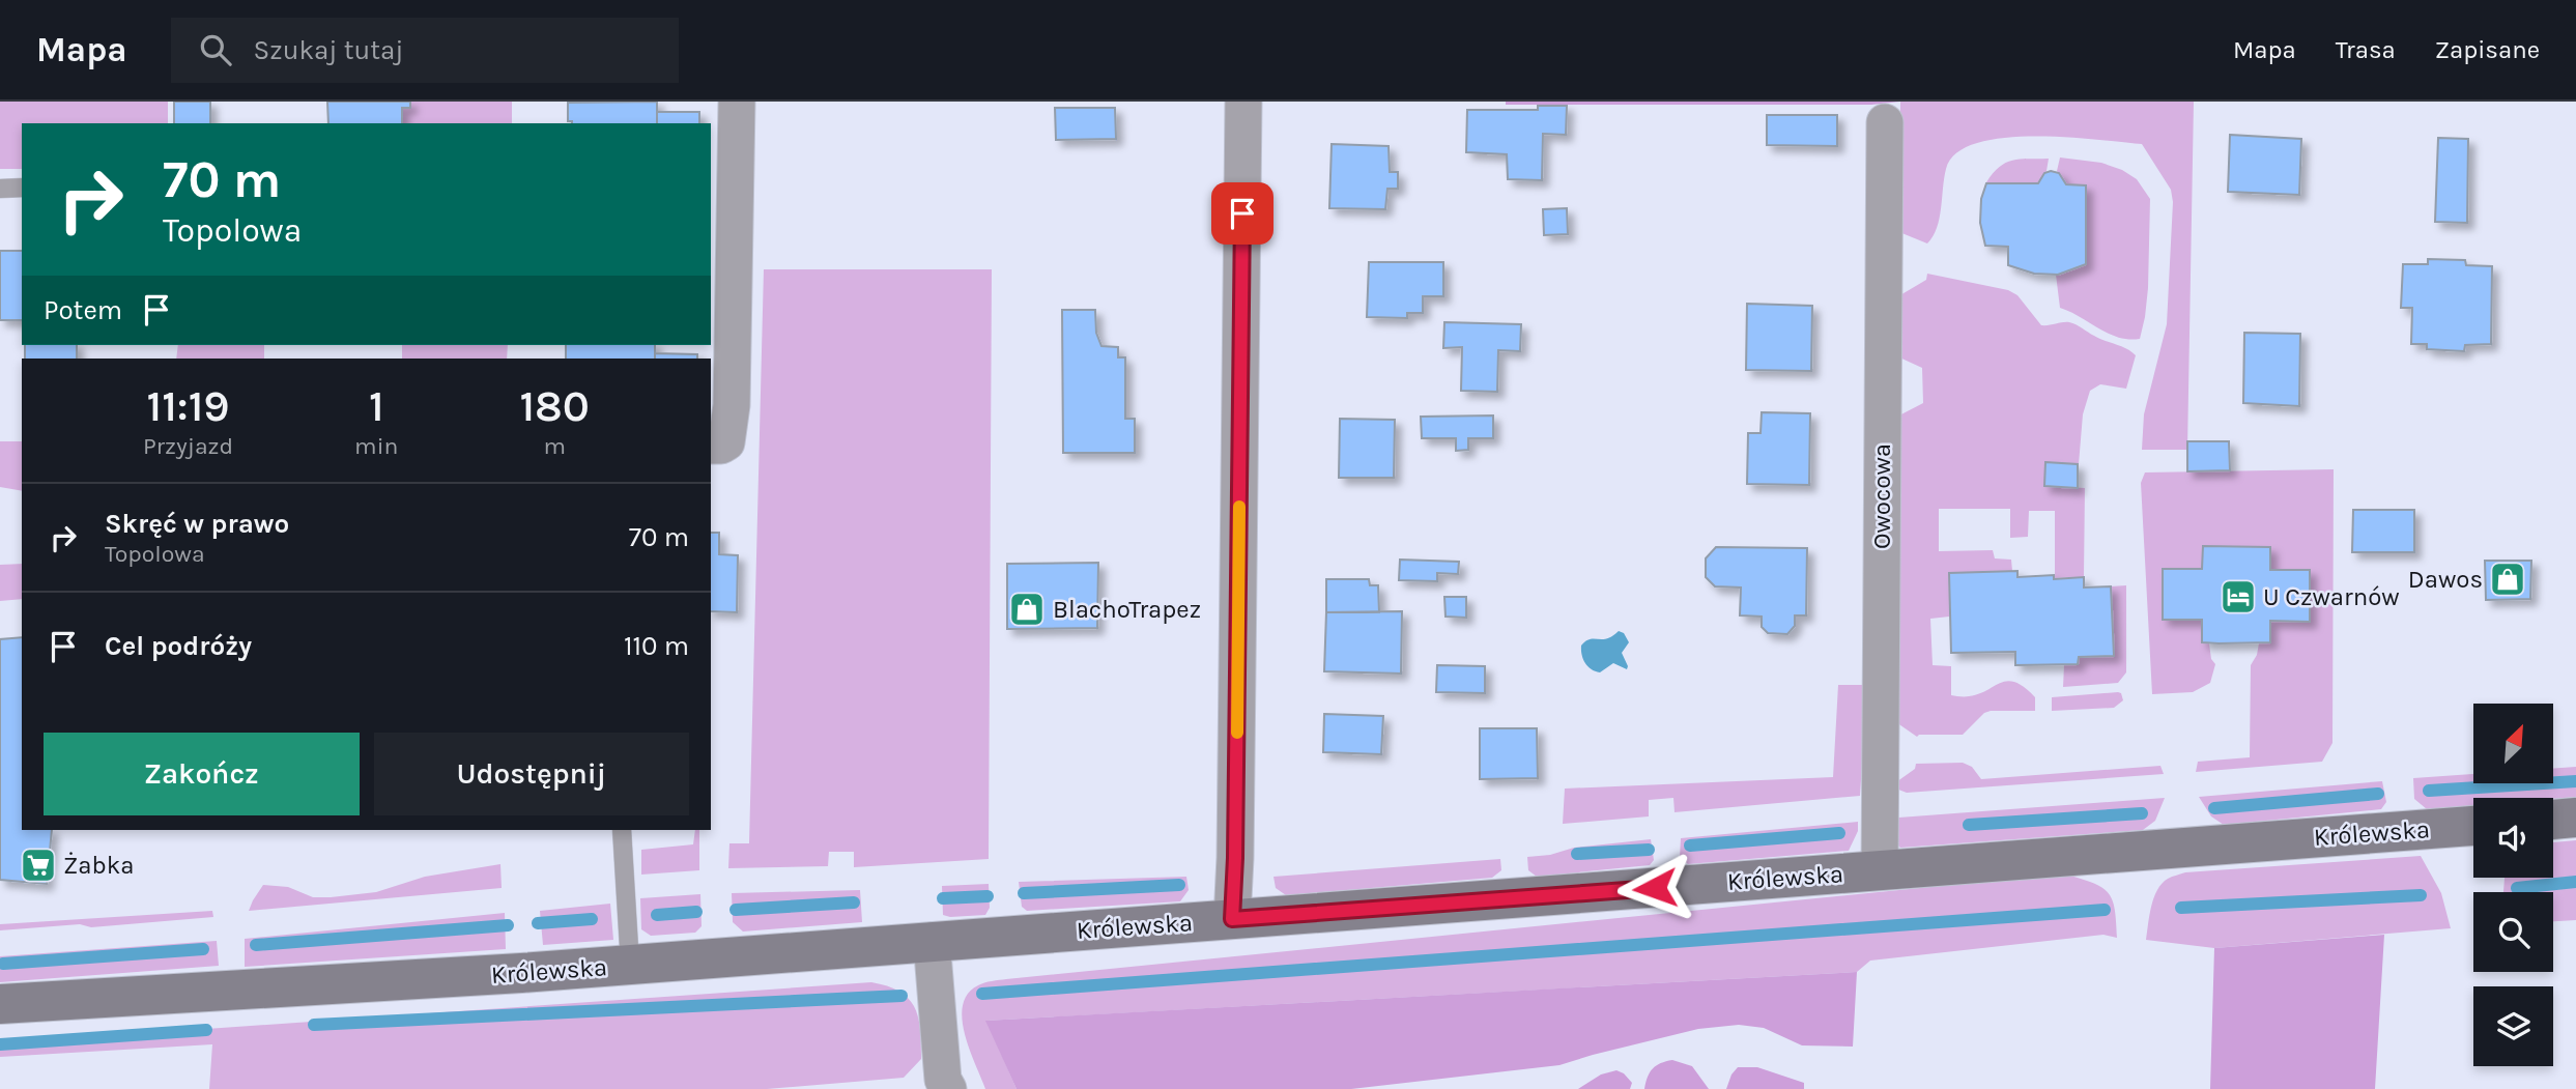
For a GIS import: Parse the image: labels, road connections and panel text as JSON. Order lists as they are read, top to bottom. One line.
{"streets":{"main road":["Królewska"],"street":["Owocowa"]},"crossings":[["Owocowa","Królewska"]],"places":{"shop":["Dawos","BlachoTrapez"],"hotel":["U Czwarnów"],"supermarket":["Żabka"]},"north":"top right","page":{"header":"Mapa","search":"Szukaj tutaj","nav":["Mapa","Trasa","Zapisane"],"turn":["70 m","Topolowa"],"then":"Potem","eta":["11:19","Przyjazd","1","min","180","m"],"list":[{"name":"Skręć w prawo","note":"Topolowa","value":"70 m"},{"name":"Cel podróży","value":"110 m"}],"buttons":["Zakończ","Udostępnij"]}}
